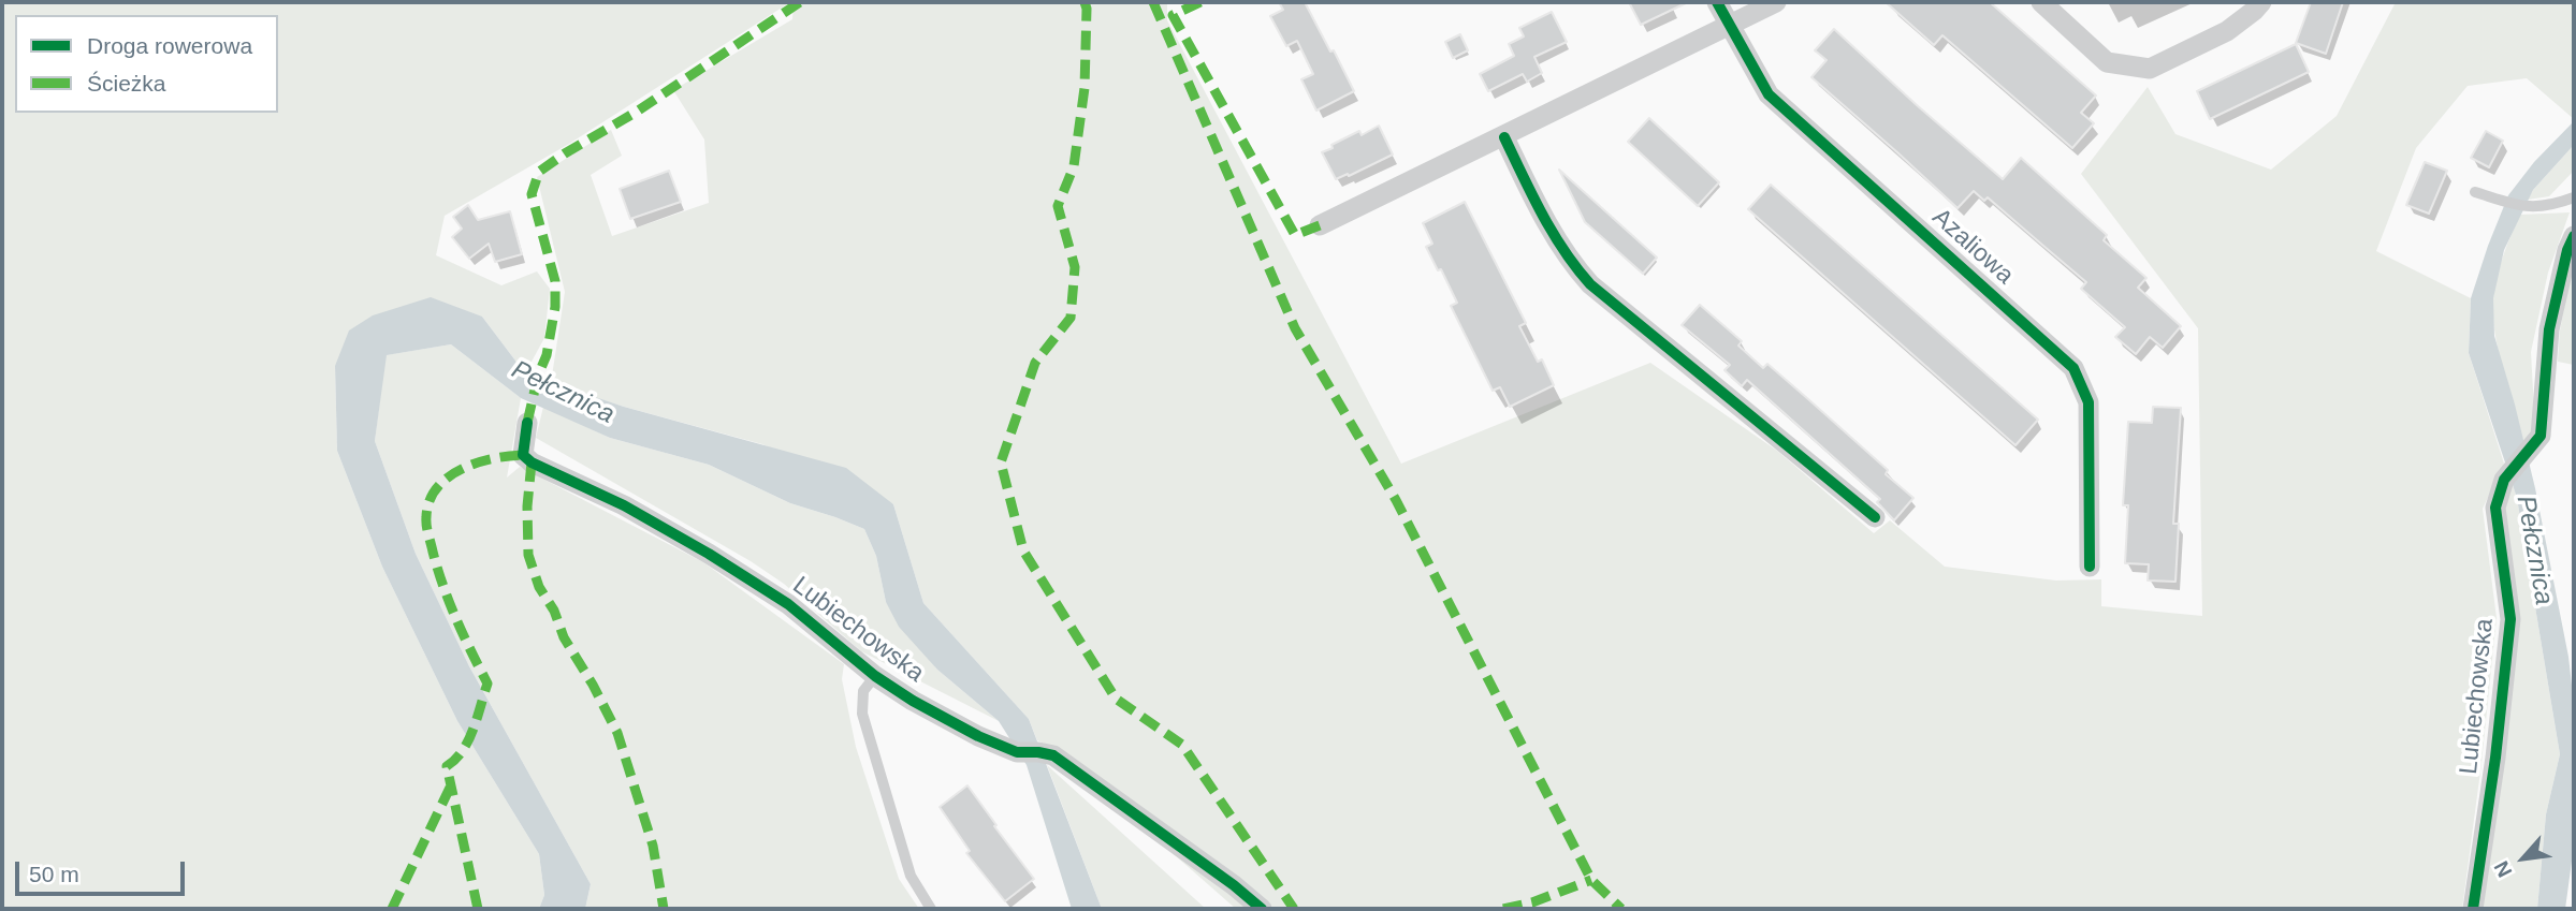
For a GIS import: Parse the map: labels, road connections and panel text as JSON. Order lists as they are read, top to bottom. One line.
{"streets":{"street":["Azaliowa","Lubiechowska"]},"water":["Pełcznica"],"legend":["Droga rowerowa","Ścieżka"],"scale_bar":"50 m","north":"bottom left"}
